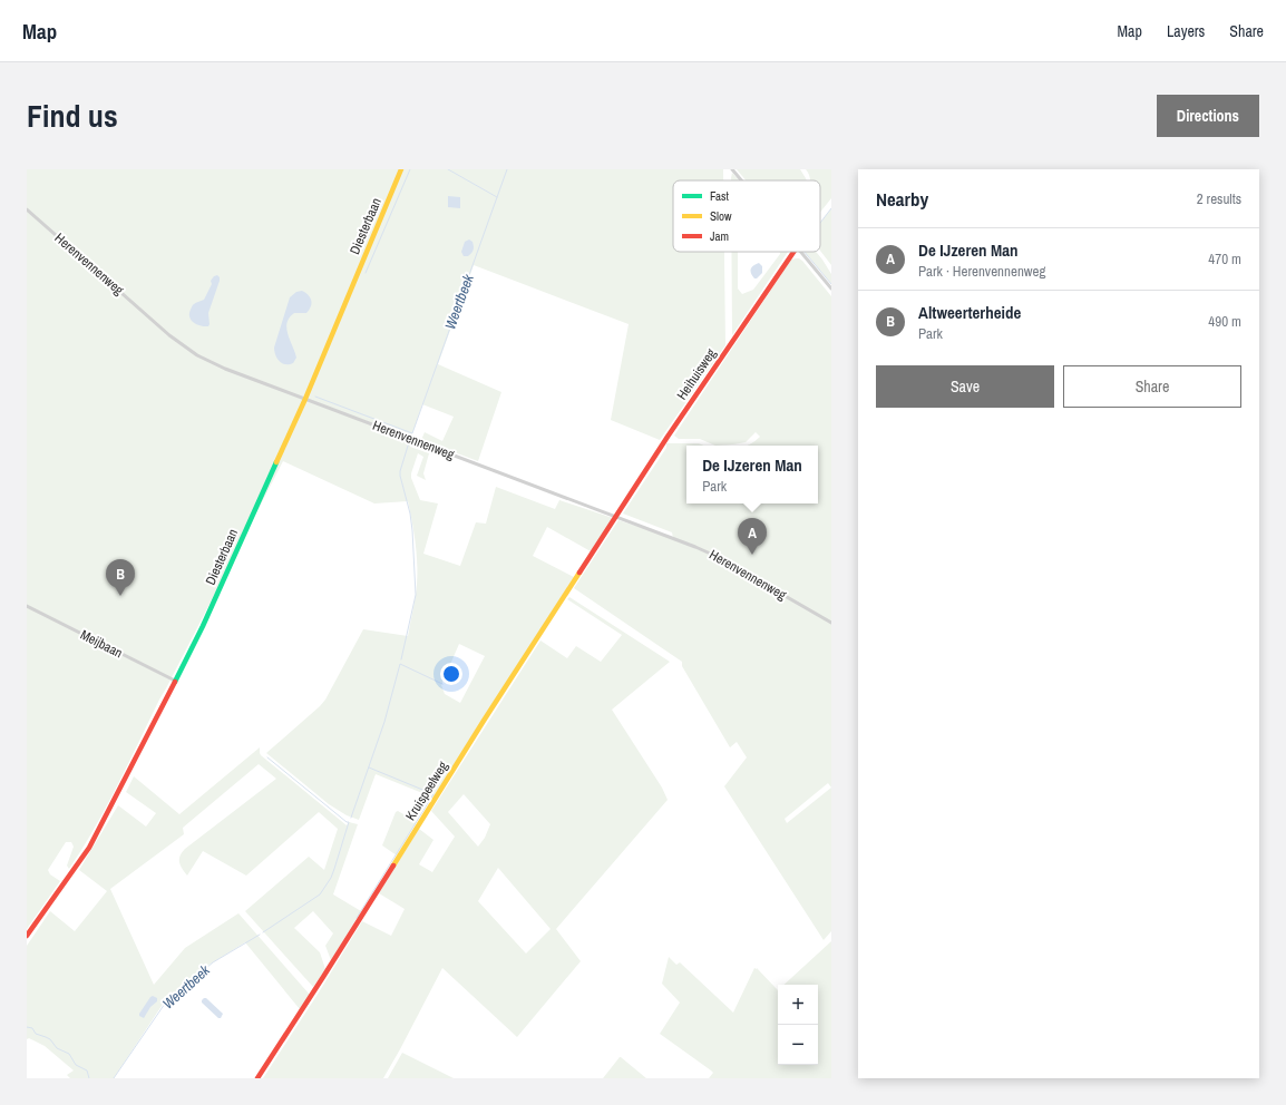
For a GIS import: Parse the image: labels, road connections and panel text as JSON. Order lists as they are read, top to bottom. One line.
{"streets":{"street":["Diesterbaan","Herenvennenweg","Heihuisweg","Meijbaan","Kruispeelweg"]},"crossings":[["Diesterbaan","Herenvennenweg"],["Diesterbaan","Meijbaan"],["Herenvennenweg","Heihuisweg"],["Herenvennenweg","Kruispeelweg"],["Heihuisweg","Kruispeelweg"]],"water":["Weertbeek"],"legend":["Fast","Slow","Jam"],"page":{"header":"Map","nav":["Map","Layers","Share"],"title":"Find us","buttons":["Directions",["Save","Share"]],"heading":["Nearby","2 results"],"list":[{"mark":"A","name":"De IJzeren Man","note":"Park · Herenvennenweg","value":"470 m"},{"mark":"B","name":"Altweerterheide","note":"Park","value":"490 m"}],"popup":["De IJzeren Man","Park"],"pins":["A","B"],"map_buttons":["+","−"]}}
